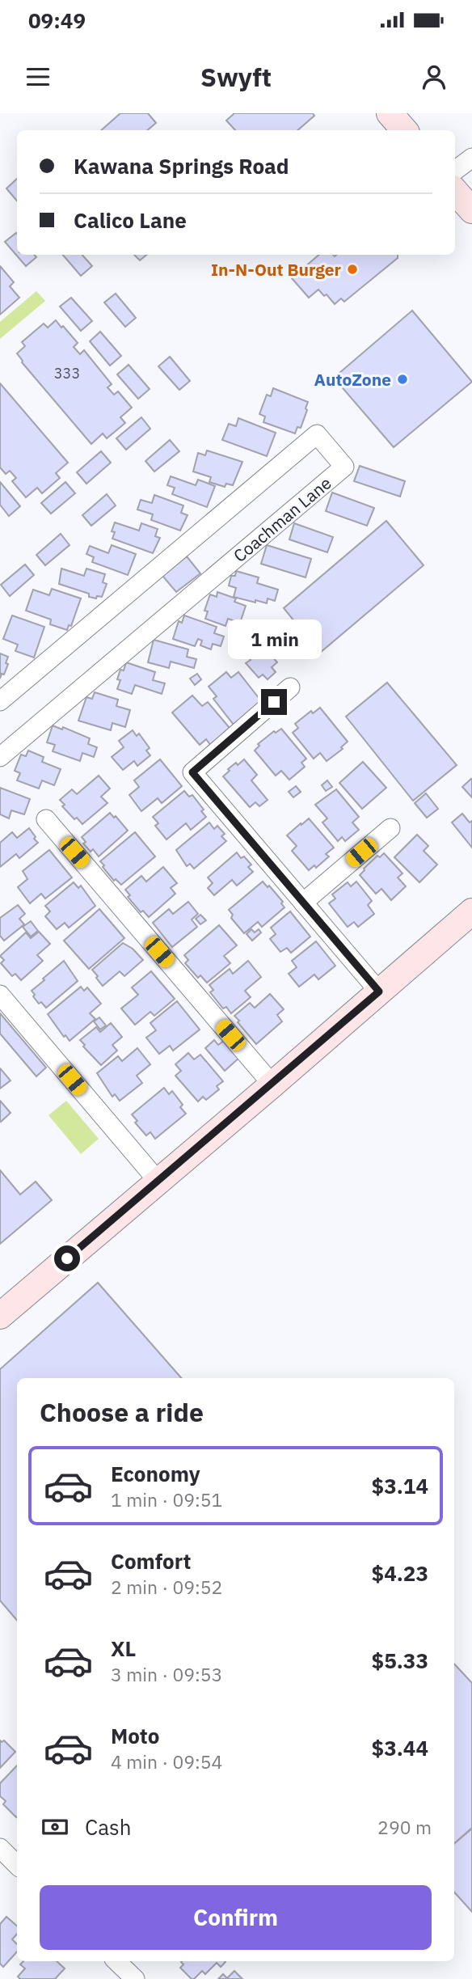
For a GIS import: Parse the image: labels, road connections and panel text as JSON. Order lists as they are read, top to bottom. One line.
{"streets":{"street":["Coachman Lane"]},"places":["In-N-Out Burger","AutoZone"],"house_numbers":["333"],"page":{"status":"09:49","header":"Swyft","banner":["Kawana Springs Road","Calico Lane"],"bubble":"1 min","heading":"Choose a ride","list":[{"name":"Economy","note":"1 min · 09:51","value":"$3.14"},{"name":"Comfort","note":"2 min · 09:52","value":"$4.23"},{"name":"XL","note":"3 min · 09:53","value":"$5.33"},{"name":"Moto","note":"4 min · 09:54","value":"$3.44"}],"pay":["Cash","290 m"],"buttons":"Confirm"}}
